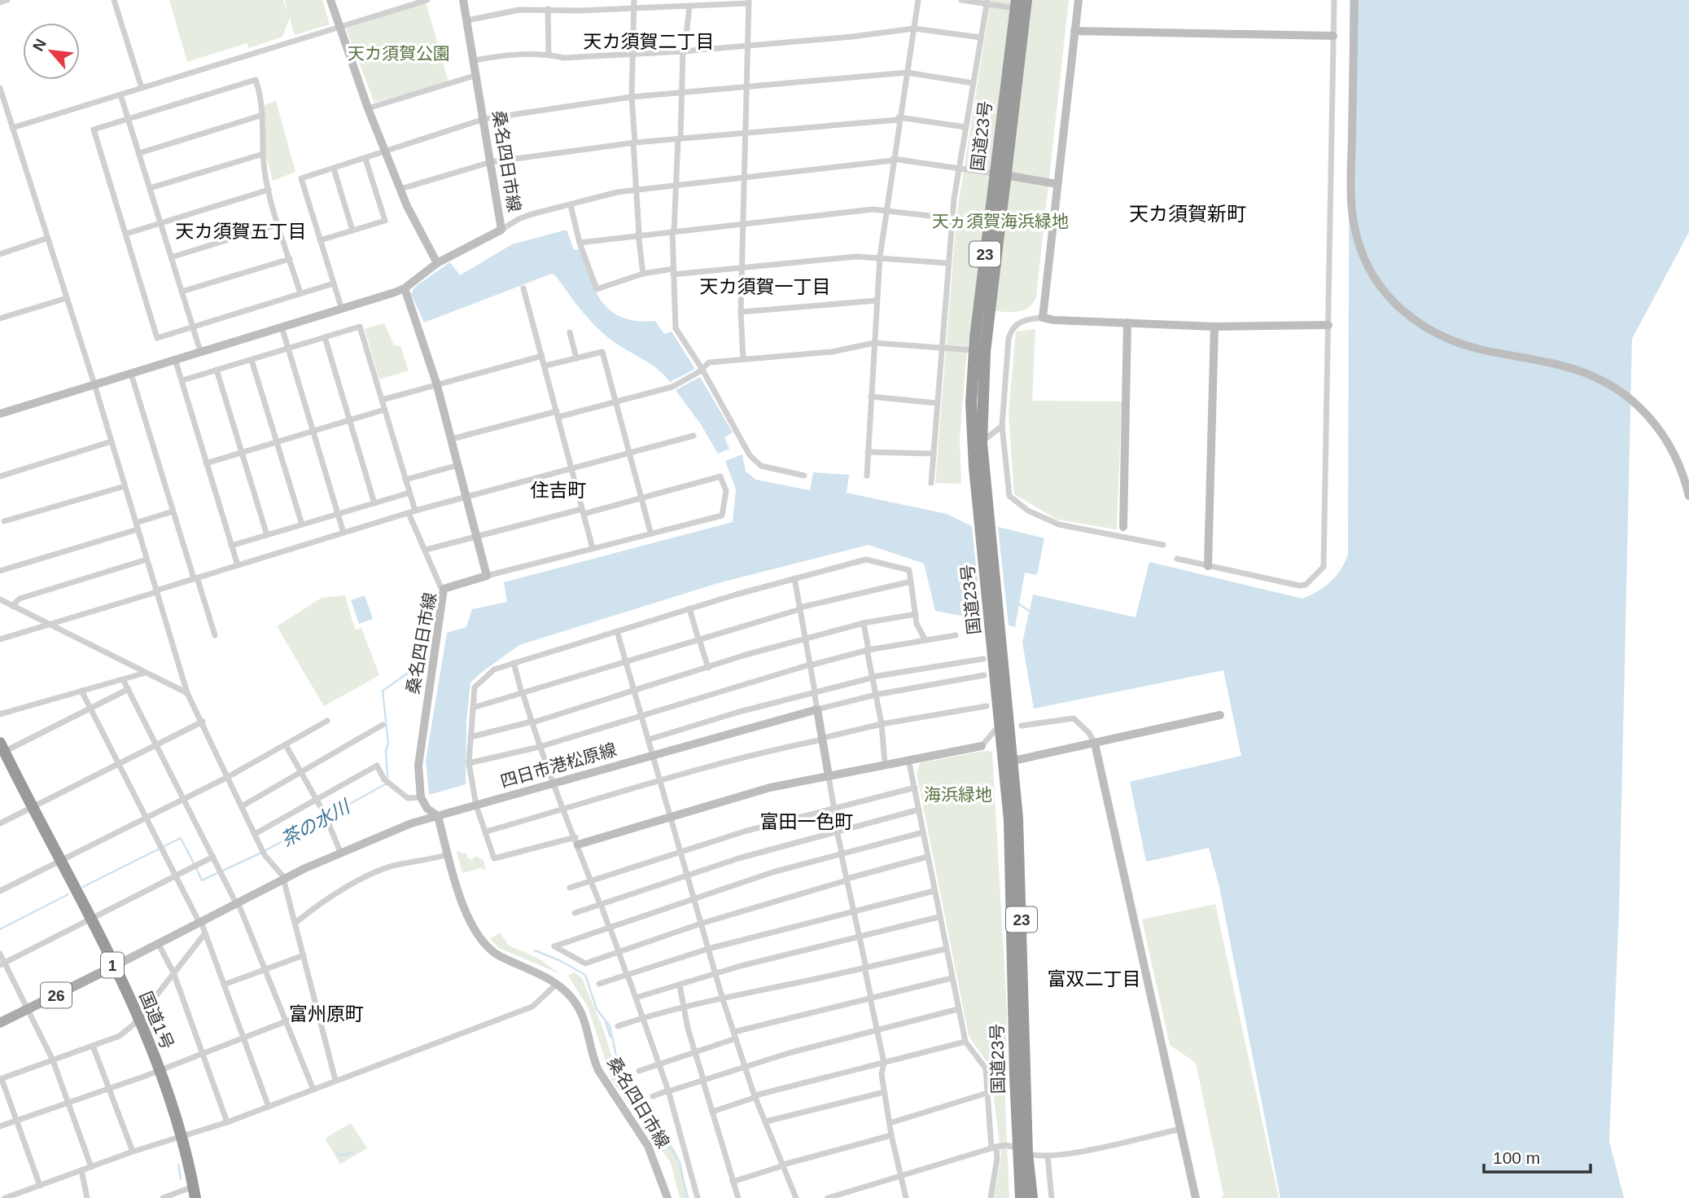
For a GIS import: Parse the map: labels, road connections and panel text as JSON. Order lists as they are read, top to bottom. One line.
{"streets":{"highway":["国道23号","23","1","国道1号"],"main road":["26"],"street":["桑名四日市線","四日市港松原線"]},"crossings":[["桑名四日市線","四日市港松原線"],["四日市港松原線","26"],["四日市港松原線","国道1号"],["26","国道1号"]],"districts":["天カ須賀二丁目","天カ須賀新町","天カ須賀五丁目","天カ須賀一丁目","住吉町","富田一色町","富双二丁目","富州原町"],"water":["茶の水川"],"parks":["天カ須賀公園","天ヵ須賀海浜緑地","海浜緑地"],"scale_bar":"100 m","north":"top left"}
